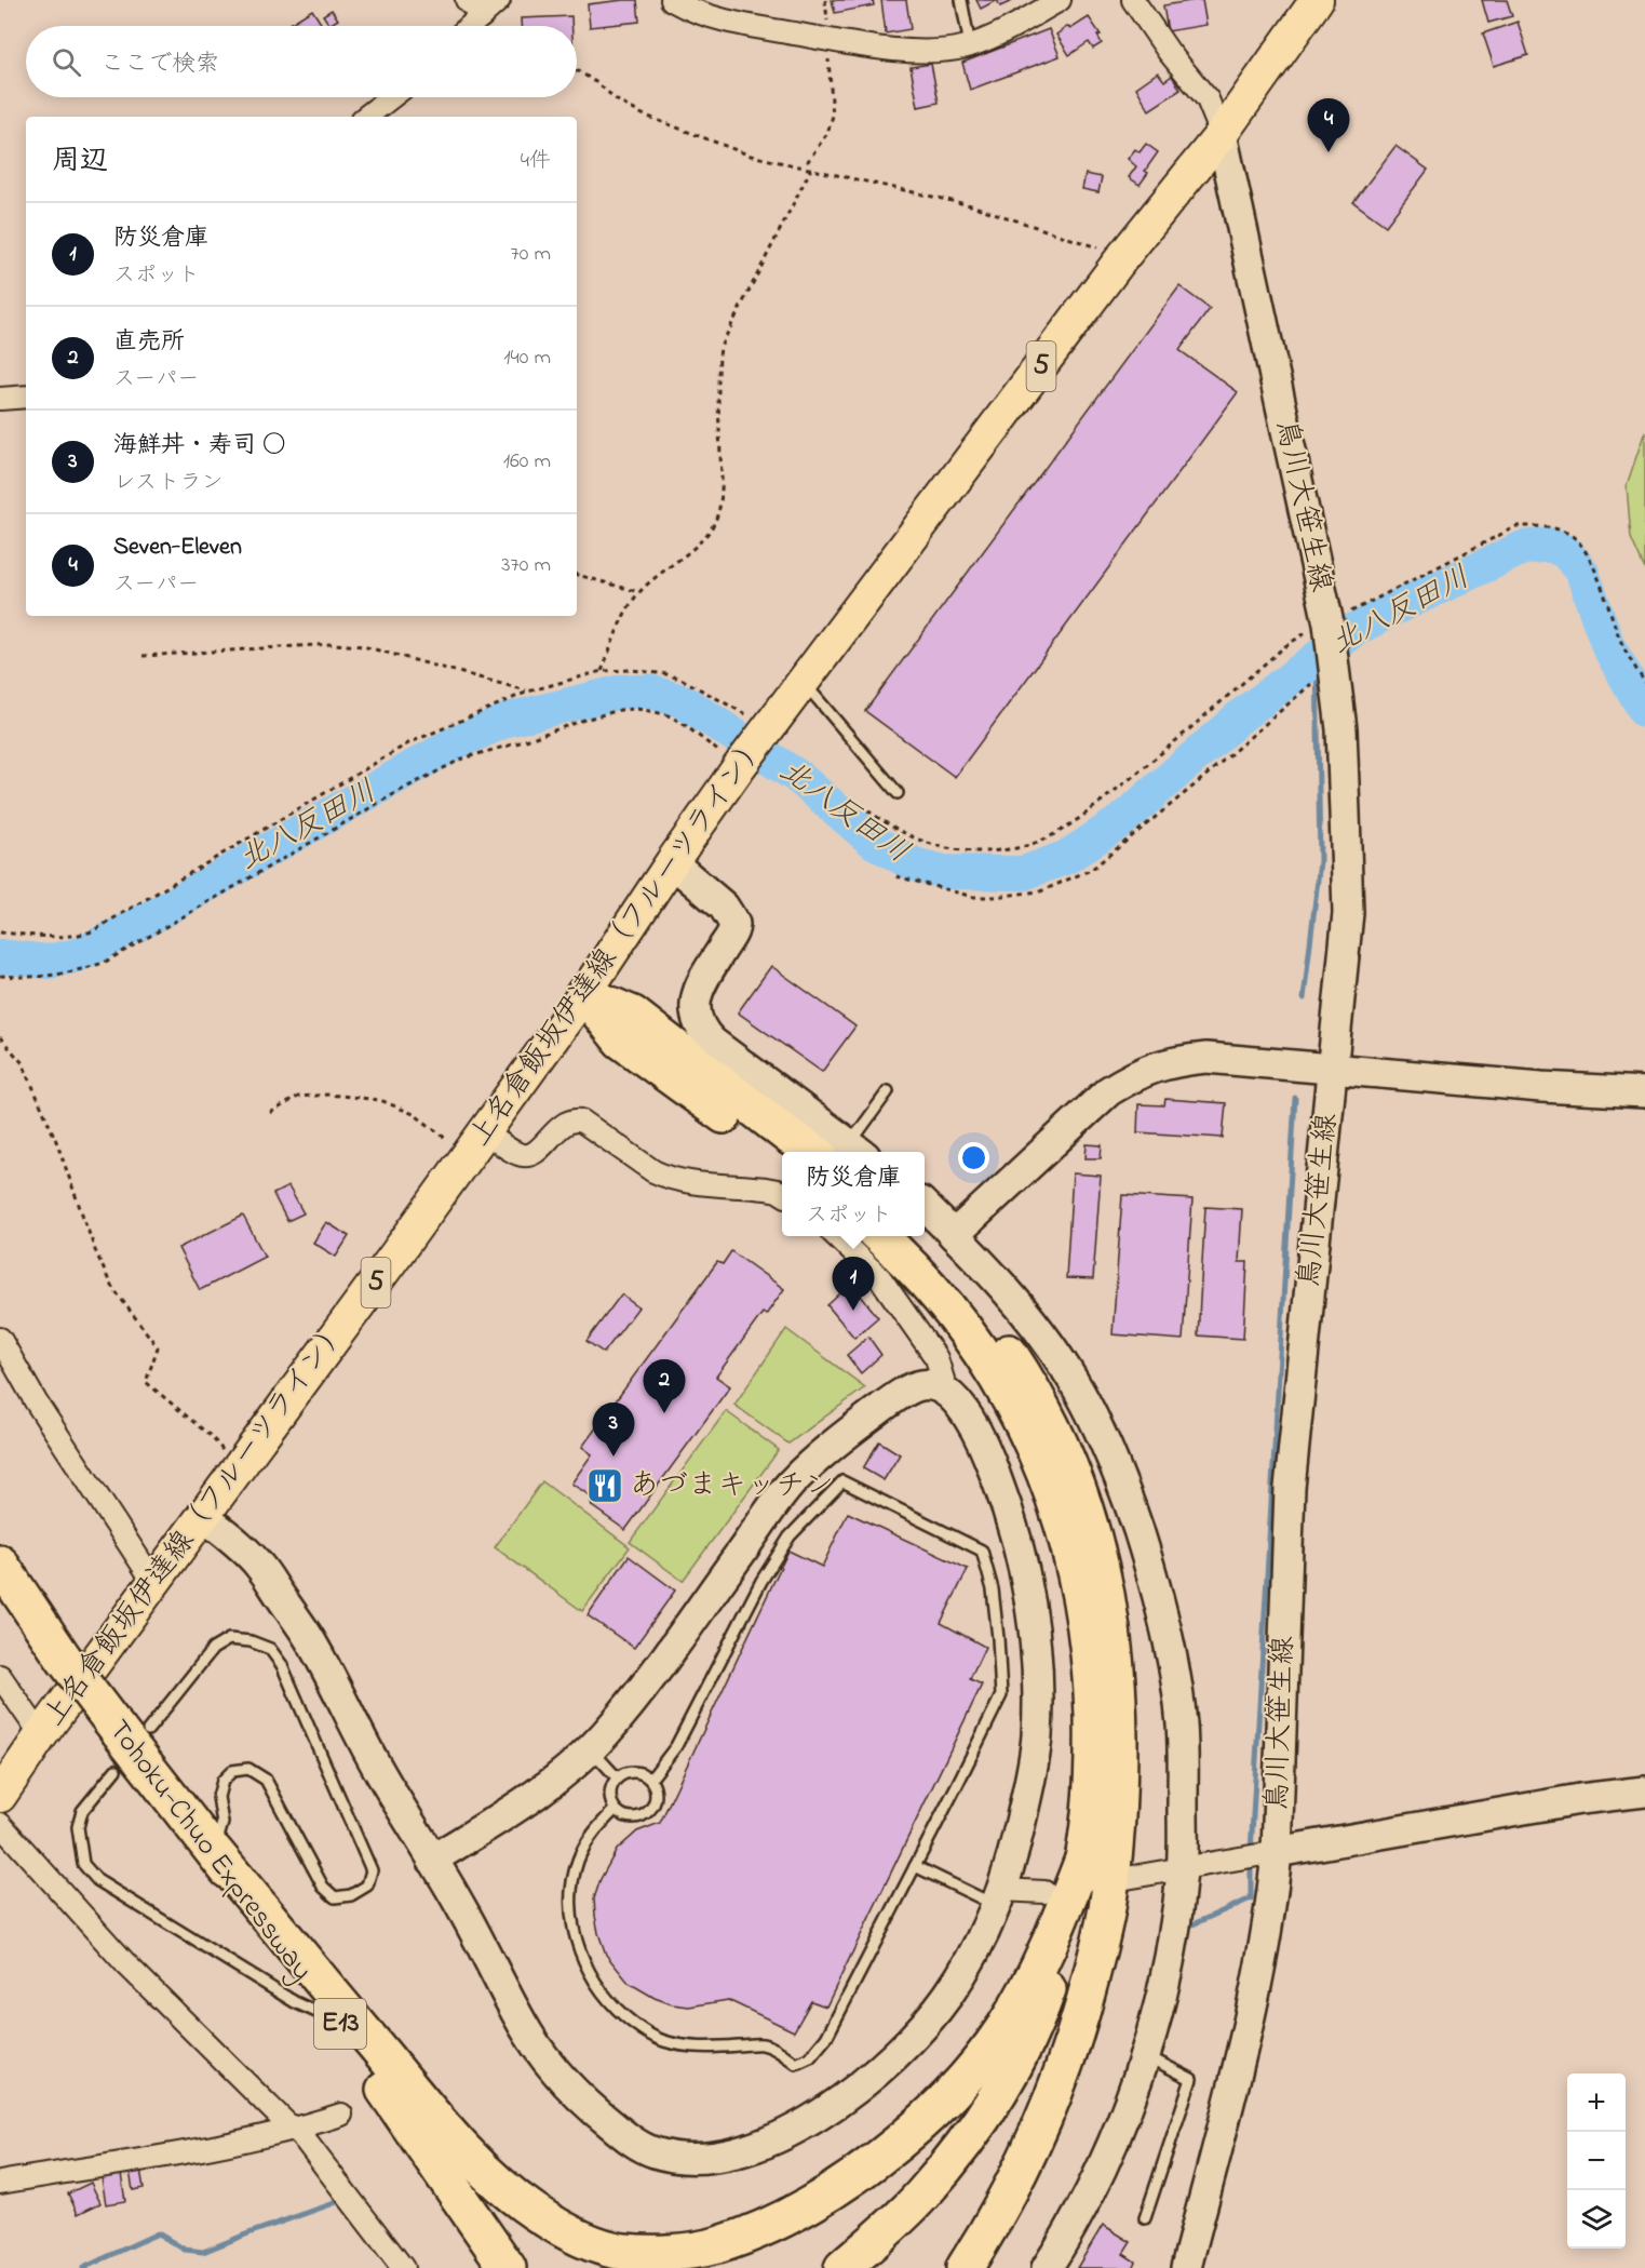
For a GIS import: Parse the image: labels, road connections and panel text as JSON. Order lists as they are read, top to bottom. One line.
{"streets":{"highway":["Tohoku-Chuo Expressway","E13"],"main road":["5","上名倉飯坂伊達線（フルーツライン）"],"street":["鳥川大笹生線"]},"crossings":[["鳥川大笹生線","上名倉飯坂伊達線（フルーツライン）"]],"water":["北八反田川"],"places":{"restaurant":["あづまキッチン"]},"page":{"search":"ここで検索","pins":["4","1","2","3"],"heading":["周辺","4件"],"list":[{"mark":"1","name":"防災倉庫","note":"スポット","value":"70 m"},{"mark":"2","name":"直売所","note":"スーパー","value":"140 m"},{"mark":"3","name":"海鮮丼・寿司 ○","note":"レストラン","value":"160 m"},{"mark":"4","name":"Seven-Eleven","note":"スーパー","value":"370 m"}],"popup":["防災倉庫","スポット"],"map_buttons":["+","−"]}}
